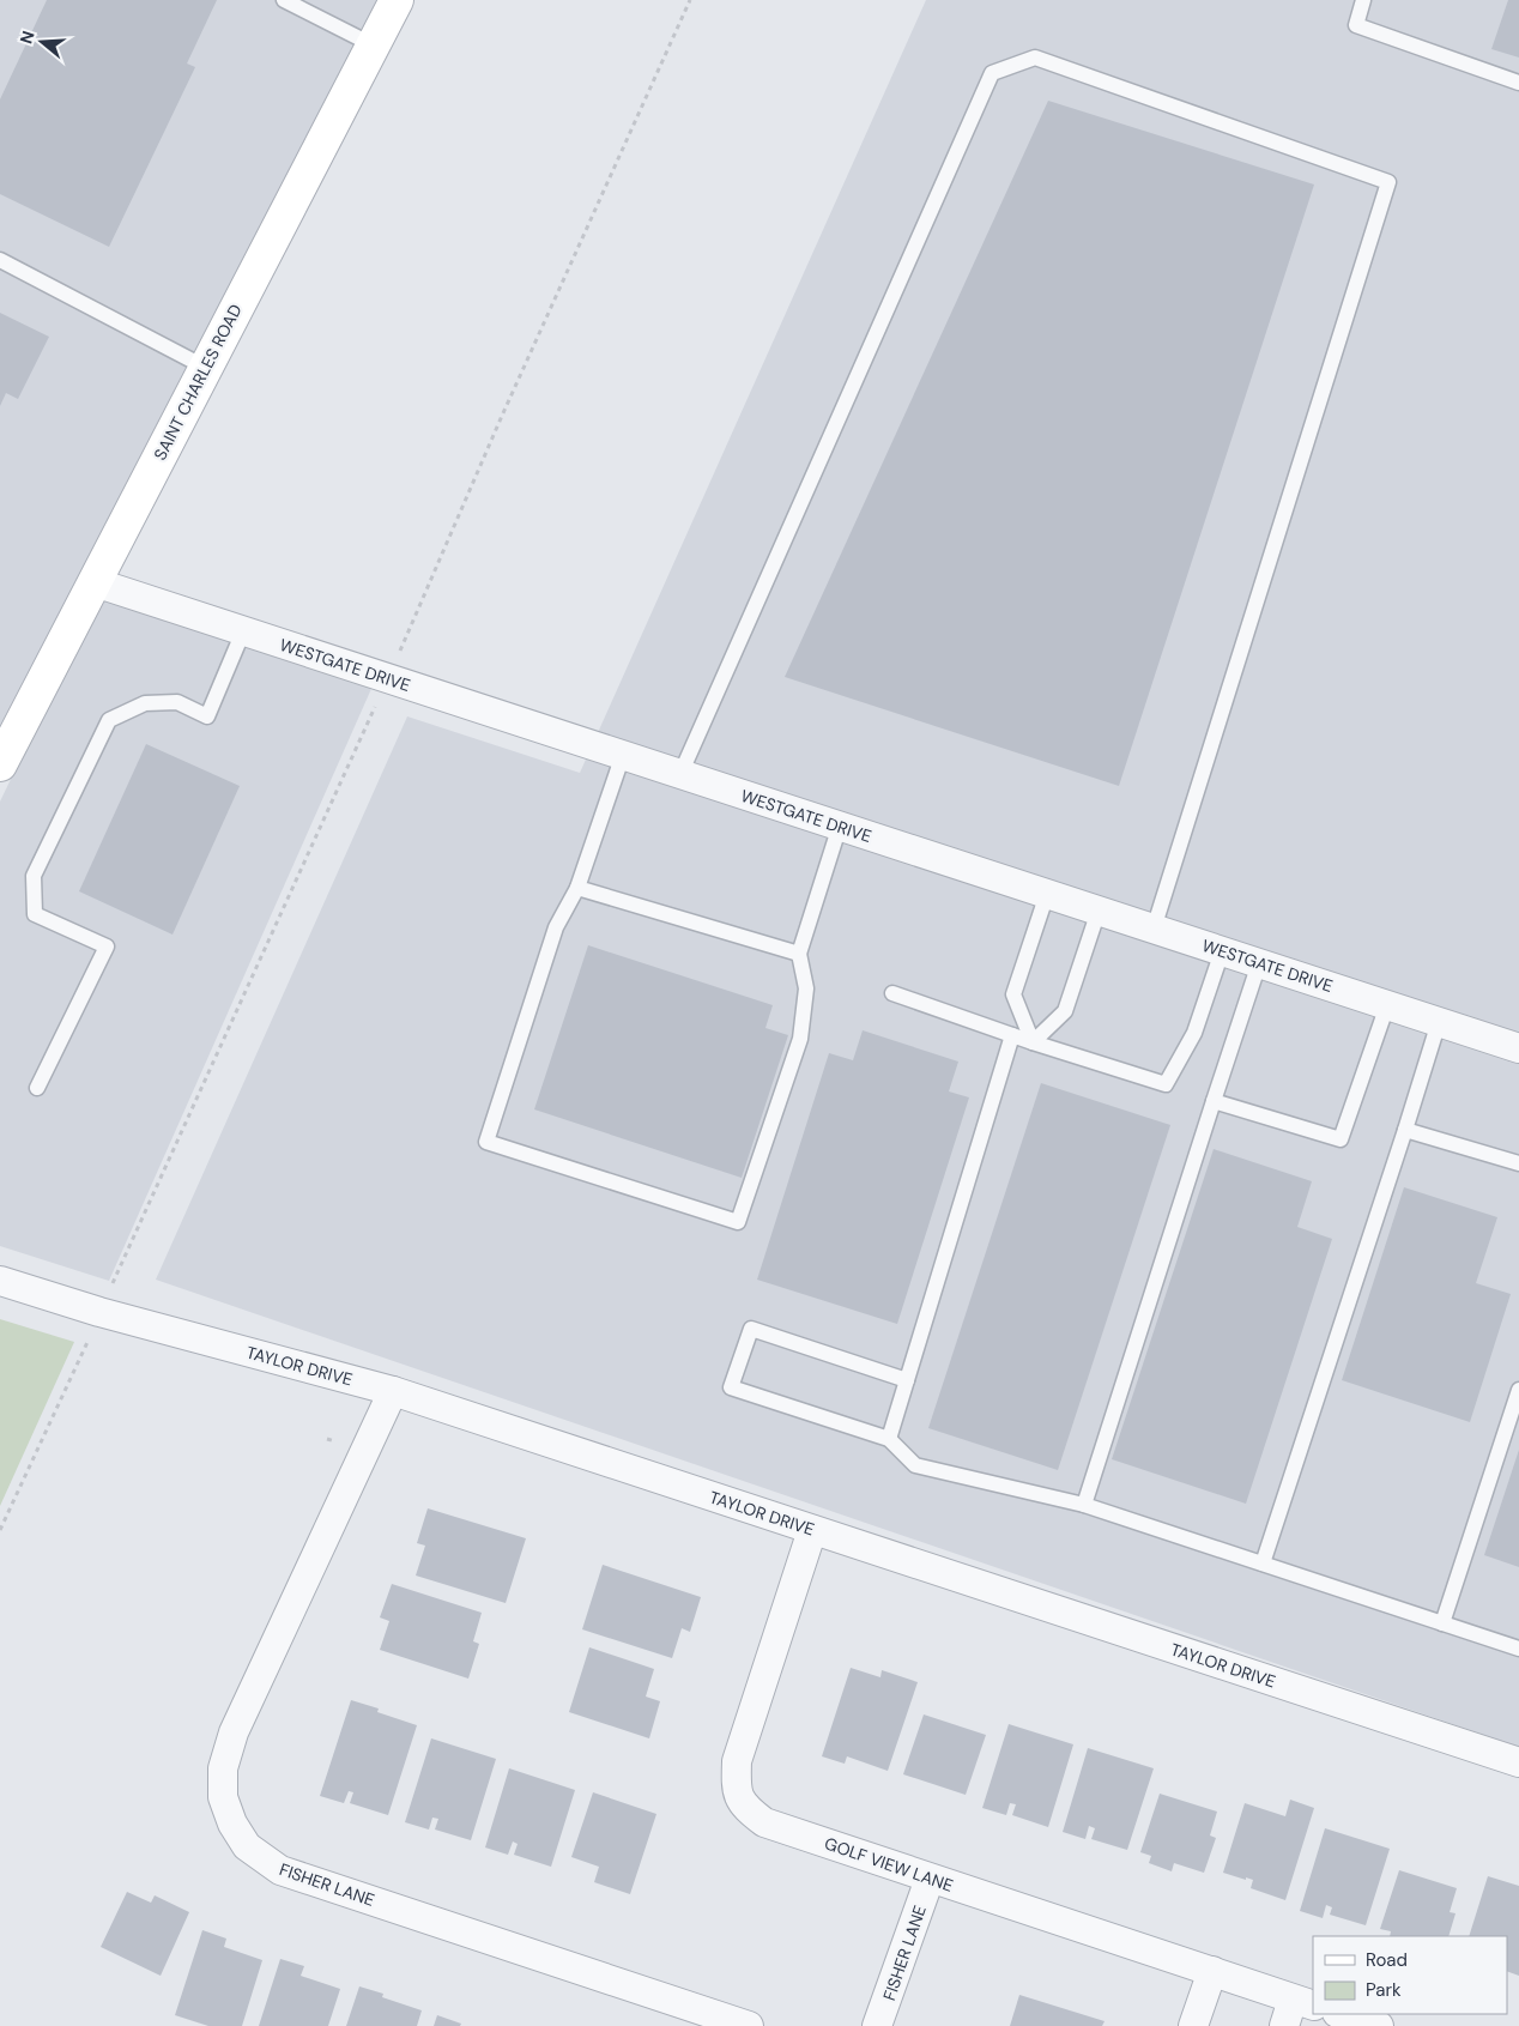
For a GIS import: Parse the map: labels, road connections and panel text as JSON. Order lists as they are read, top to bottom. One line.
{"streets":{"street":["SAINT CHARLES ROAD","WESTGATE DRIVE","TAYLOR DRIVE","GOLF VIEW LANE","FISHER LANE"]},"crossings":[["SAINT CHARLES ROAD","WESTGATE DRIVE"],["TAYLOR DRIVE","GOLF VIEW LANE"],["TAYLOR DRIVE","FISHER LANE"],["GOLF VIEW LANE","FISHER LANE"]],"legend":["Road","Park"],"north":"left"}
